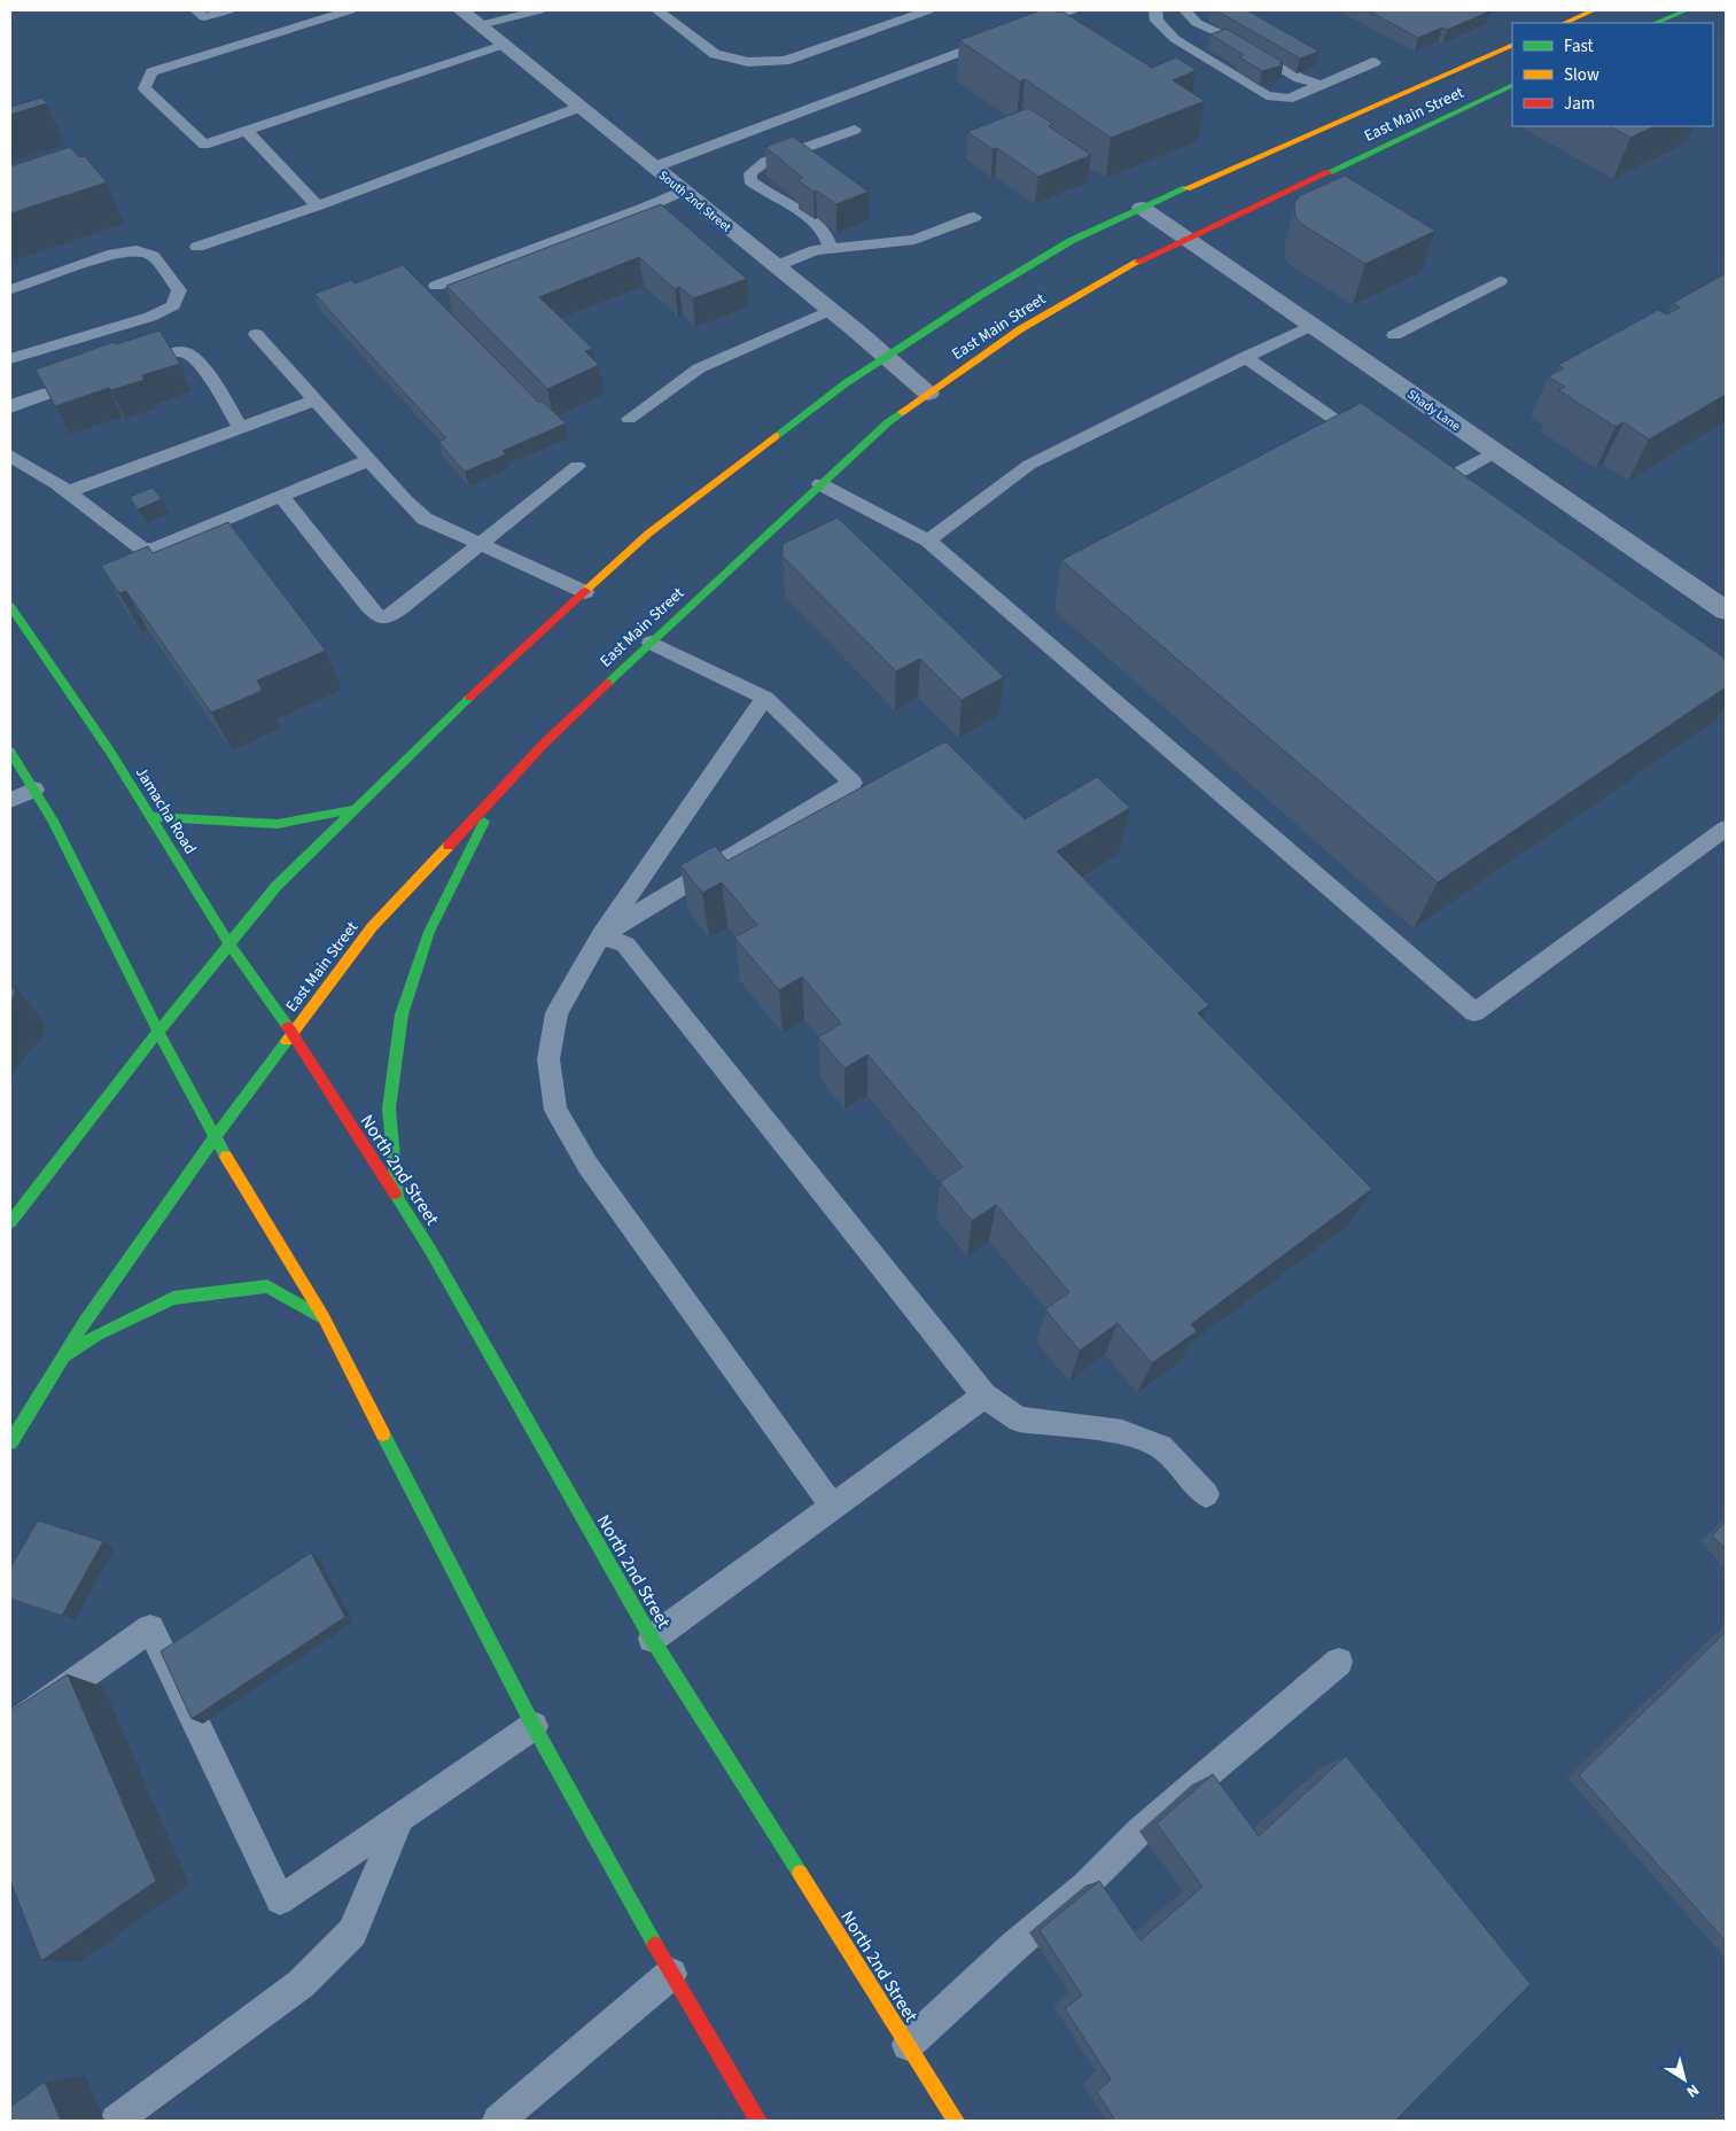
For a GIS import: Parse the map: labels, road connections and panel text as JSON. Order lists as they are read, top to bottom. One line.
{"streets":{"main road":["East Main Street","Jamacha Road","North 2nd Street"],"street":["South 2nd Street","Shady Lane"]},"crossings":[["East Main Street","South 2nd Street"],["East Main Street","Shady Lane"],["East Main Street","Jamacha Road"],["East Main Street","North 2nd Street"],["Jamacha Road","North 2nd Street"]],"legend":["Fast","Slow","Jam"],"north":"bottom right"}
